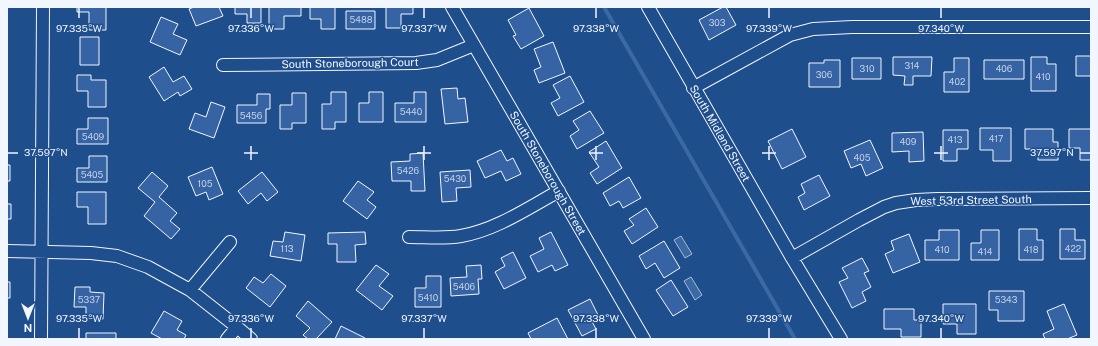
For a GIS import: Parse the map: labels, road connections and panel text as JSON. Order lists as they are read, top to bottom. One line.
{"streets":{"street":["South Stoneborough Court","South Midland Street","South Stoneborough Street","West 53rd Street South"]},"crossings":[["South Stoneborough Court","South Stoneborough Street"],["South Midland Street","West 53rd Street South"]],"house_numbers":["5488","303","314","310","406","306","410","402","5440","5456","5409","417","413","409","405","5426","5405","5430","105","113","422","410","418","414","5406","5410","5337","5343"],"north":"bottom","coordinates":["97.335°W","97.336°W","97.337°W","97.338°W","97.339°W","97.340°W","37.597°N"]}
